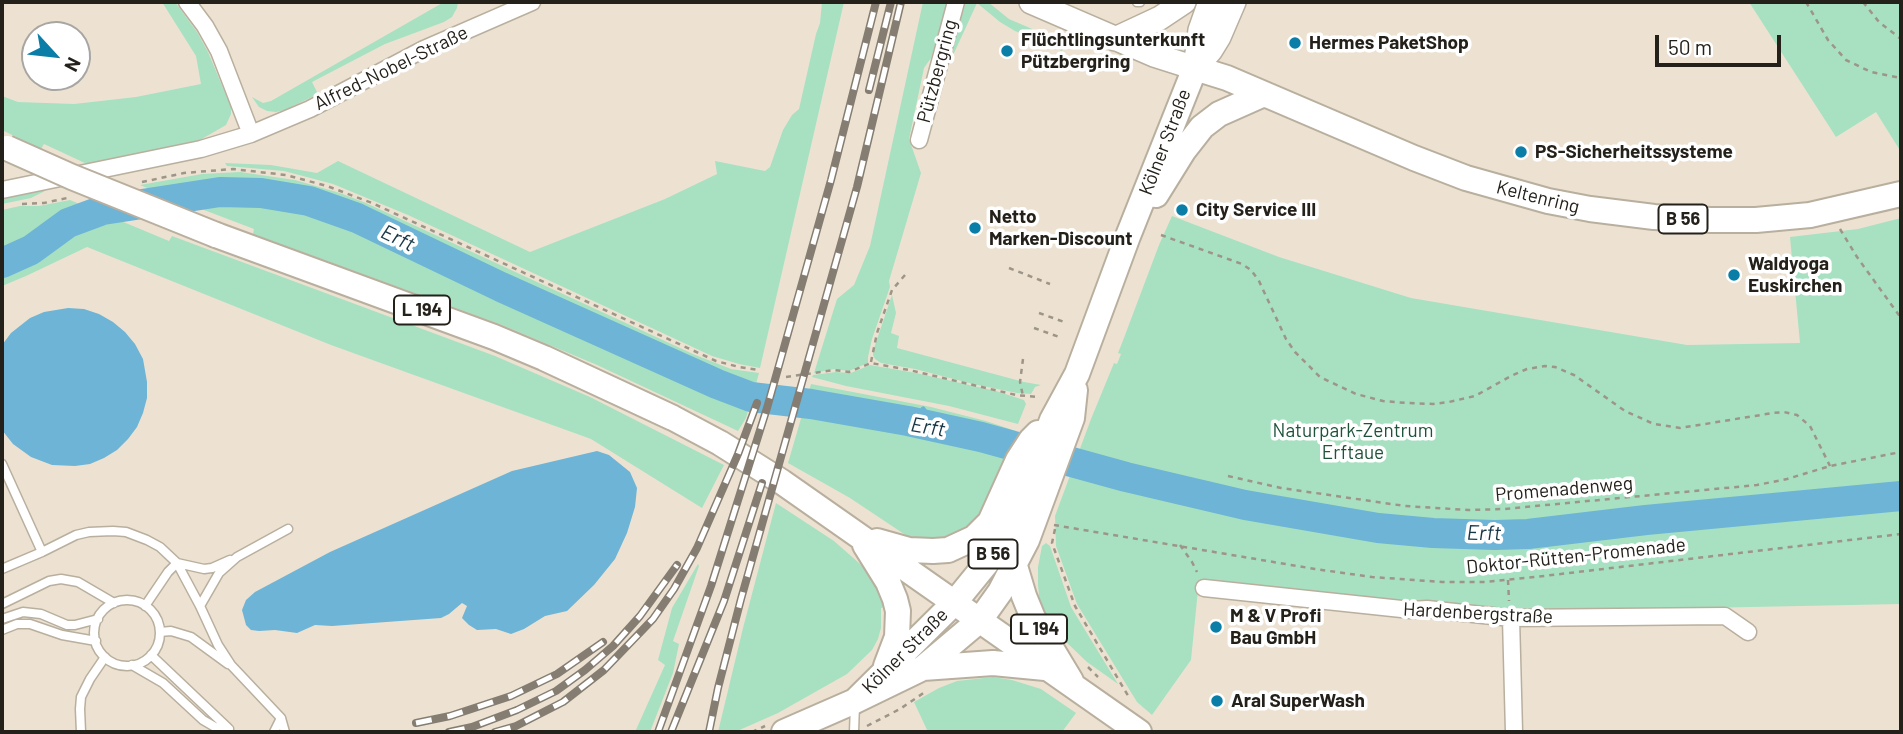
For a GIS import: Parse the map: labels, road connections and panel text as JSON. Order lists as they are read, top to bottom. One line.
{"streets":{"main road":["Kölner Straße","Keltenring","B 56","L 194"],"street":["Alfred-Nobel-Straße","Pützbergring","Hardenbergstraße"],"path":["Promenadenweg","Doktor-Rütten-Promenade"]},"crossings":[["Kölner Straße","Keltenring"],["Kölner Straße","B 56"],["Kölner Straße","L 194"],["Kölner Straße","Doktor-Rütten-Promenade"],["Keltenring","B 56"],["B 56","L 194"],["B 56","Doktor-Rütten-Promenade"]],"water":["Erft"],"parks":["Naturpark-Zentrum Erftaue"],"places":["Hermes PaketShop","Flüchtlingsunterkunft Pützbergring","PS-Sicherheitssysteme","City Service III","Netto Marken-Discount","Waldyoga Euskirchen","M & V Profi Bau GmbH","Aral SuperWash"],"scale_bar":"50 m","north":"bottom right"}
